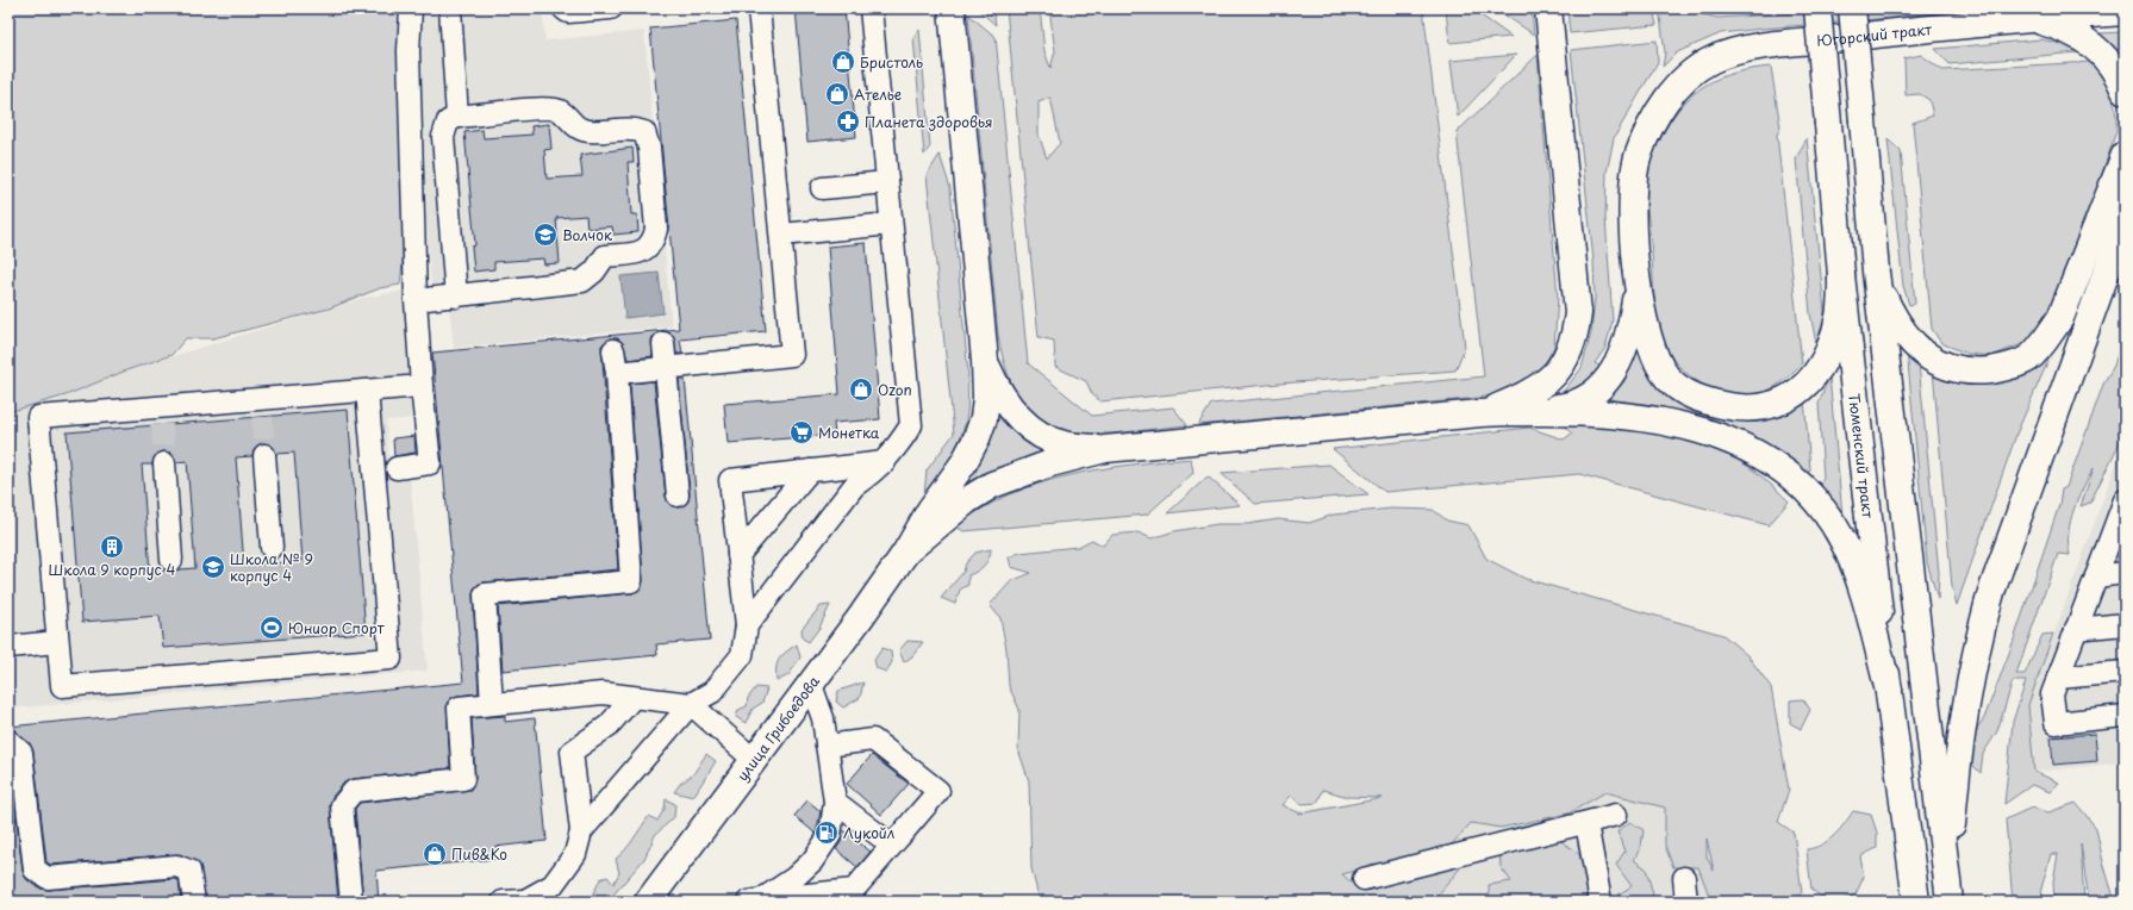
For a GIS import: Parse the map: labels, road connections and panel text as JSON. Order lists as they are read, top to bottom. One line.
{"streets":{"main road":["Югорский тракт","Тюменский тракт","улица Грибоедова"]},"places":{"shop":["Бристоль","Ателье","Ozon","Пив&Ко"],"pharmacy":["Планета здоровья"],"school or university":["Волчок","Школа № 9 корпус 4"],"supermarket":["Монетка"],"building":["Школа 9 корпус 4"],"sports":["Юниор Спорт"],"fuel station":["Лукойл"]}}
